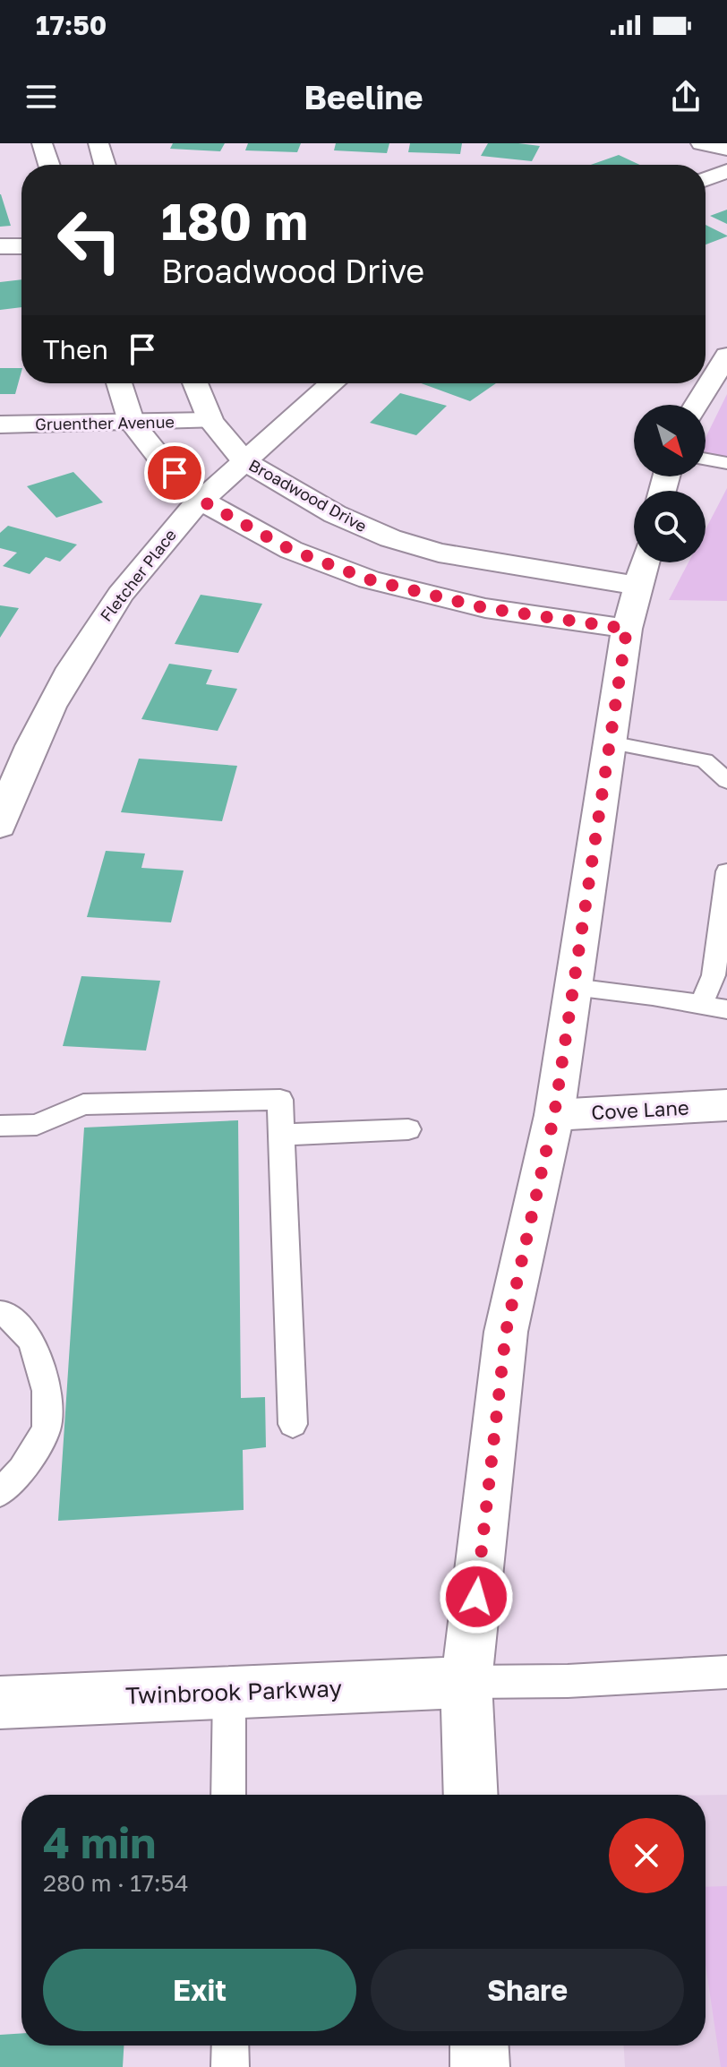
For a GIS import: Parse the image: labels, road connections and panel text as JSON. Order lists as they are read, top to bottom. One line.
{"streets":{"street":["Gruenther Avenue","Broadwood Drive","Fletcher Place","Cove Lane","Twinbrook Parkway"]},"crossings":[["Gruenther Avenue","Broadwood Drive"],["Broadwood Drive","Fletcher Place"]],"north":"bottom right","page":{"status":"17:50","header":"Beeline","turn":["180 m","Broadwood Drive"],"then":"Then","heading":["4 min","280 m · 17:54"],"buttons":["Exit","Share"]}}
